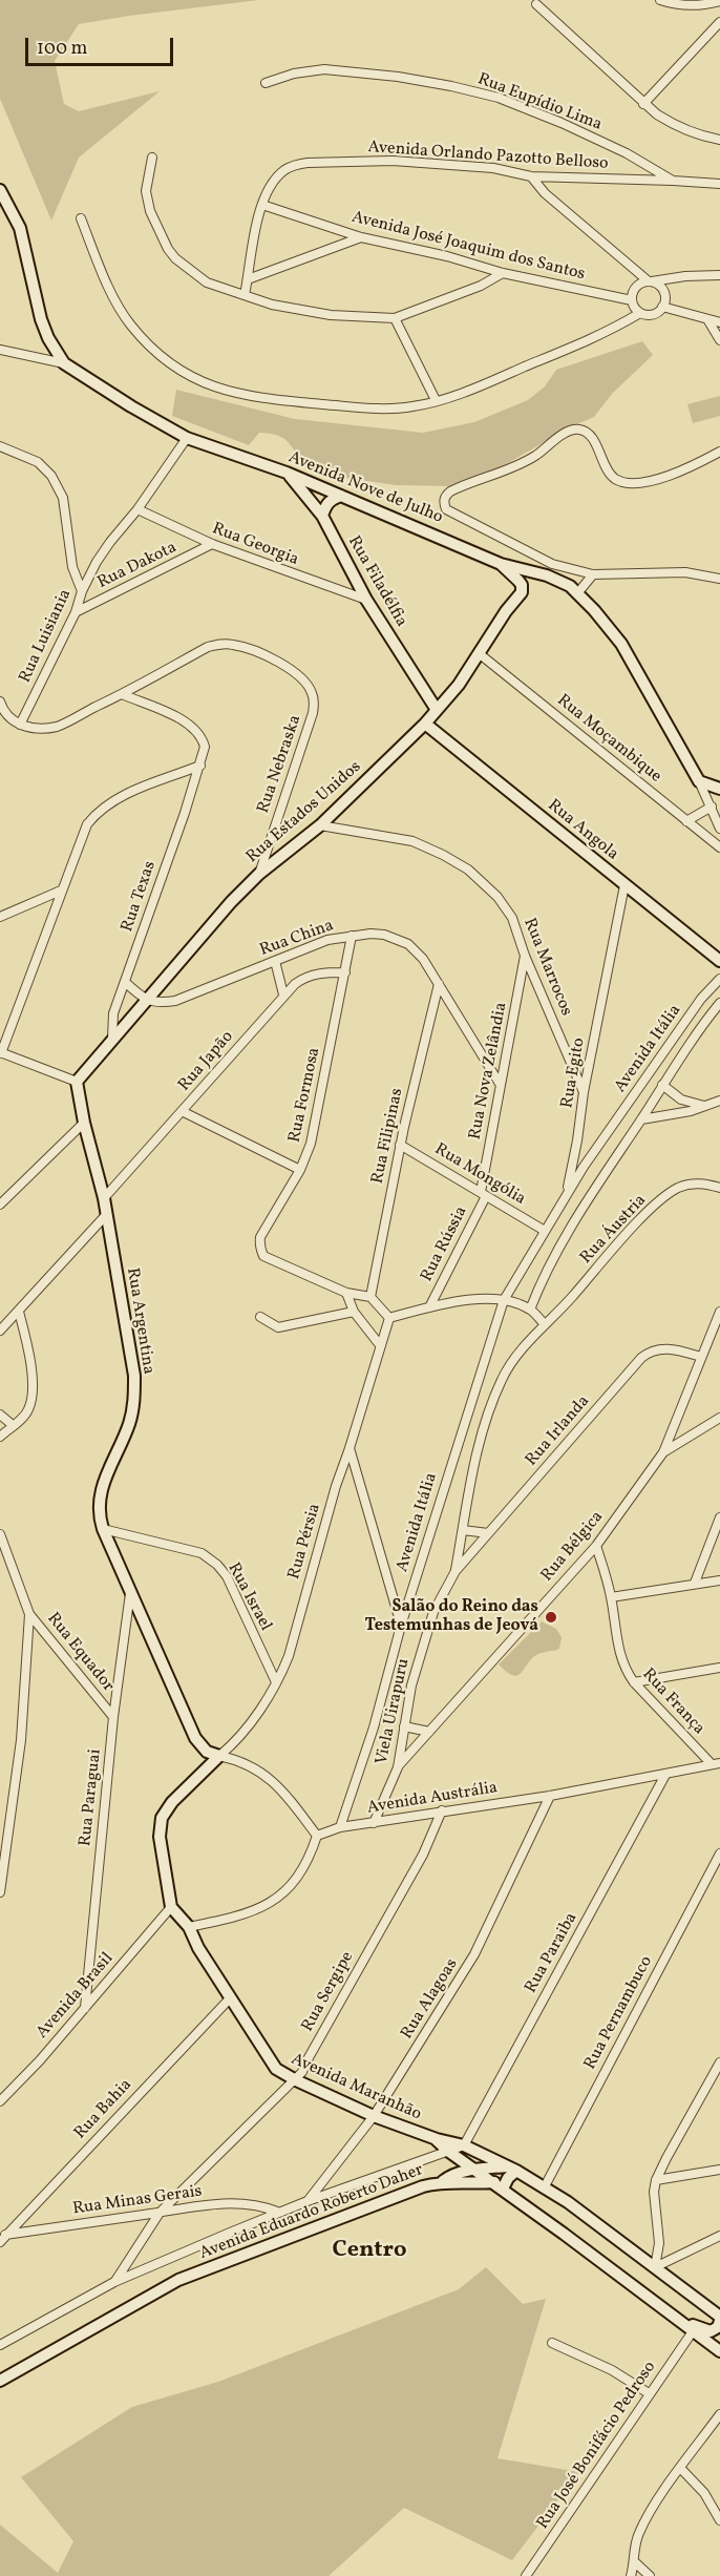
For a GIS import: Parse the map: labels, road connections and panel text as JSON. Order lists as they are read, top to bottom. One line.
{"streets":{"main road":["Avenida Nove de Julho","Rua Filadélfia","Rua Estados Unidos","Rua Angola","Rua Argentina","Avenida Maranhão","Avenida Eduardo Roberto Daher"],"street":["Rua Eupídio Lima","Avenida Orlando Pazotto Belloso","Avenida José Joaquim dos Santos","Rua Georgia","Rua Dakota","Rua Luisiania","Rua Moçambique","Rua Nebraska","Rua Texas","Rua China","Rua Marrocos","Avenida Itália","Rua Japão","Rua Nova Zelândia","Rua Egito","Rua Formosa","Rua Filipinas","Rua Mongólia","Rua Áustria","Rua Rússia","Rua Irlanda","Rua Pérsia","Rua Bélgica","Rua Israel","Rua Equador","Rua França","Viela Uirapuru","Rua Paraguai","Avenida Austrália","Rua Paraiba","Rua Sergipe","Avenida Brasil","Rua Alagoas","Rua Pernambuco","Rua Bahia","Rua Minas Gerais","Rua José Bonifácio Pedroso"]},"crossings":[["Rua Eupídio Lima","Avenida Orlando Pazotto Belloso"],["Avenida Orlando Pazotto Belloso","Avenida José Joaquim dos Santos"],["Avenida Nove de Julho","Rua Filadélfia"],["Avenida Nove de Julho","Rua Luisiania"],["Avenida Nove de Julho","Rua Estados Unidos"],["Rua Georgia","Rua Dakota"],["Rua Georgia","Rua Filadélfia"],["Rua Georgia","Rua Luisiania"],["Rua Dakota","Rua Luisiania"],["Rua Filadélfia","Rua Estados Unidos"],["Rua Moçambique","Rua Estados Unidos"],["Rua Nebraska","Rua Estados Unidos"],["Rua Estados Unidos","Rua Angola"],["Rua Estados Unidos","Rua Texas"],["Rua Estados Unidos","Rua China"],["Rua Estados Unidos","Rua Marrocos"],["Rua Estados Unidos","Rua Argentina"],["Rua Angola","Rua Egito"],["Rua China","Rua Nova Zelândia"],["Rua China","Rua Formosa"],["Rua China","Rua Filipinas"],["Rua Marrocos","Rua Nova Zelândia"],["Rua Marrocos","Rua Egito"],["Avenida Itália","Rua Egito"],["Avenida Itália","Rua Mongólia"],["Avenida Itália","Avenida Austrália"],["Rua Japão","Rua Formosa"],["Rua Japão","Rua Argentina"],["Rua Nova Zelândia","Rua Mongólia"],["Rua Nova Zelândia","Rua Rússia"],["Rua Formosa","Rua Filipinas"],["Rua Filipinas","Rua Mongólia"],["Rua Mongólia","Rua Rússia"],["Rua Argentina","Rua Pérsia"],["Rua Argentina","Rua Israel"],["Rua Argentina","Rua Paraguai"],["Rua Argentina","Avenida Austrália"],["Rua Argentina","Avenida Brasil"],["Rua Argentina","Avenida Maranhão"],["Rua Irlanda","Rua Bélgica"],["Rua Irlanda","Viela Uirapuru"],["Rua Pérsia","Rua Israel"],["Rua Pérsia","Avenida Austrália"],["Rua Pérsia","Avenida Brasil"],["Rua Pérsia","Avenida Maranhão"],["Rua Bélgica","Rua França"],["Rua Bélgica","Viela Uirapuru"],["Rua Equador","Rua Paraguai"],["Rua França","Avenida Austrália"],["Viela Uirapuru","Avenida Austrália"],["Rua Paraguai","Avenida Brasil"],["Avenida Austrália","Rua Paraiba"],["Avenida Austrália","Rua Sergipe"],["Avenida Austrália","Avenida Brasil"],["Avenida Austrália","Rua Alagoas"],["Avenida Austrália","Avenida Maranhão"],["Rua Paraiba","Avenida Maranhão"],["Rua Sergipe","Avenida Maranhão"],["Rua Sergipe","Rua Minas Gerais"],["Avenida Brasil","Avenida Maranhão"],["Rua Alagoas","Avenida Maranhão"],["Rua Pernambuco","Avenida Maranhão"],["Avenida Maranhão","Rua Bahia"],["Rua Bahia","Rua Minas Gerais"]],"districts":["Centro"],"places":["Salão do Reino das Testemunhas de Jeová"],"scale_bar":"100 m"}
